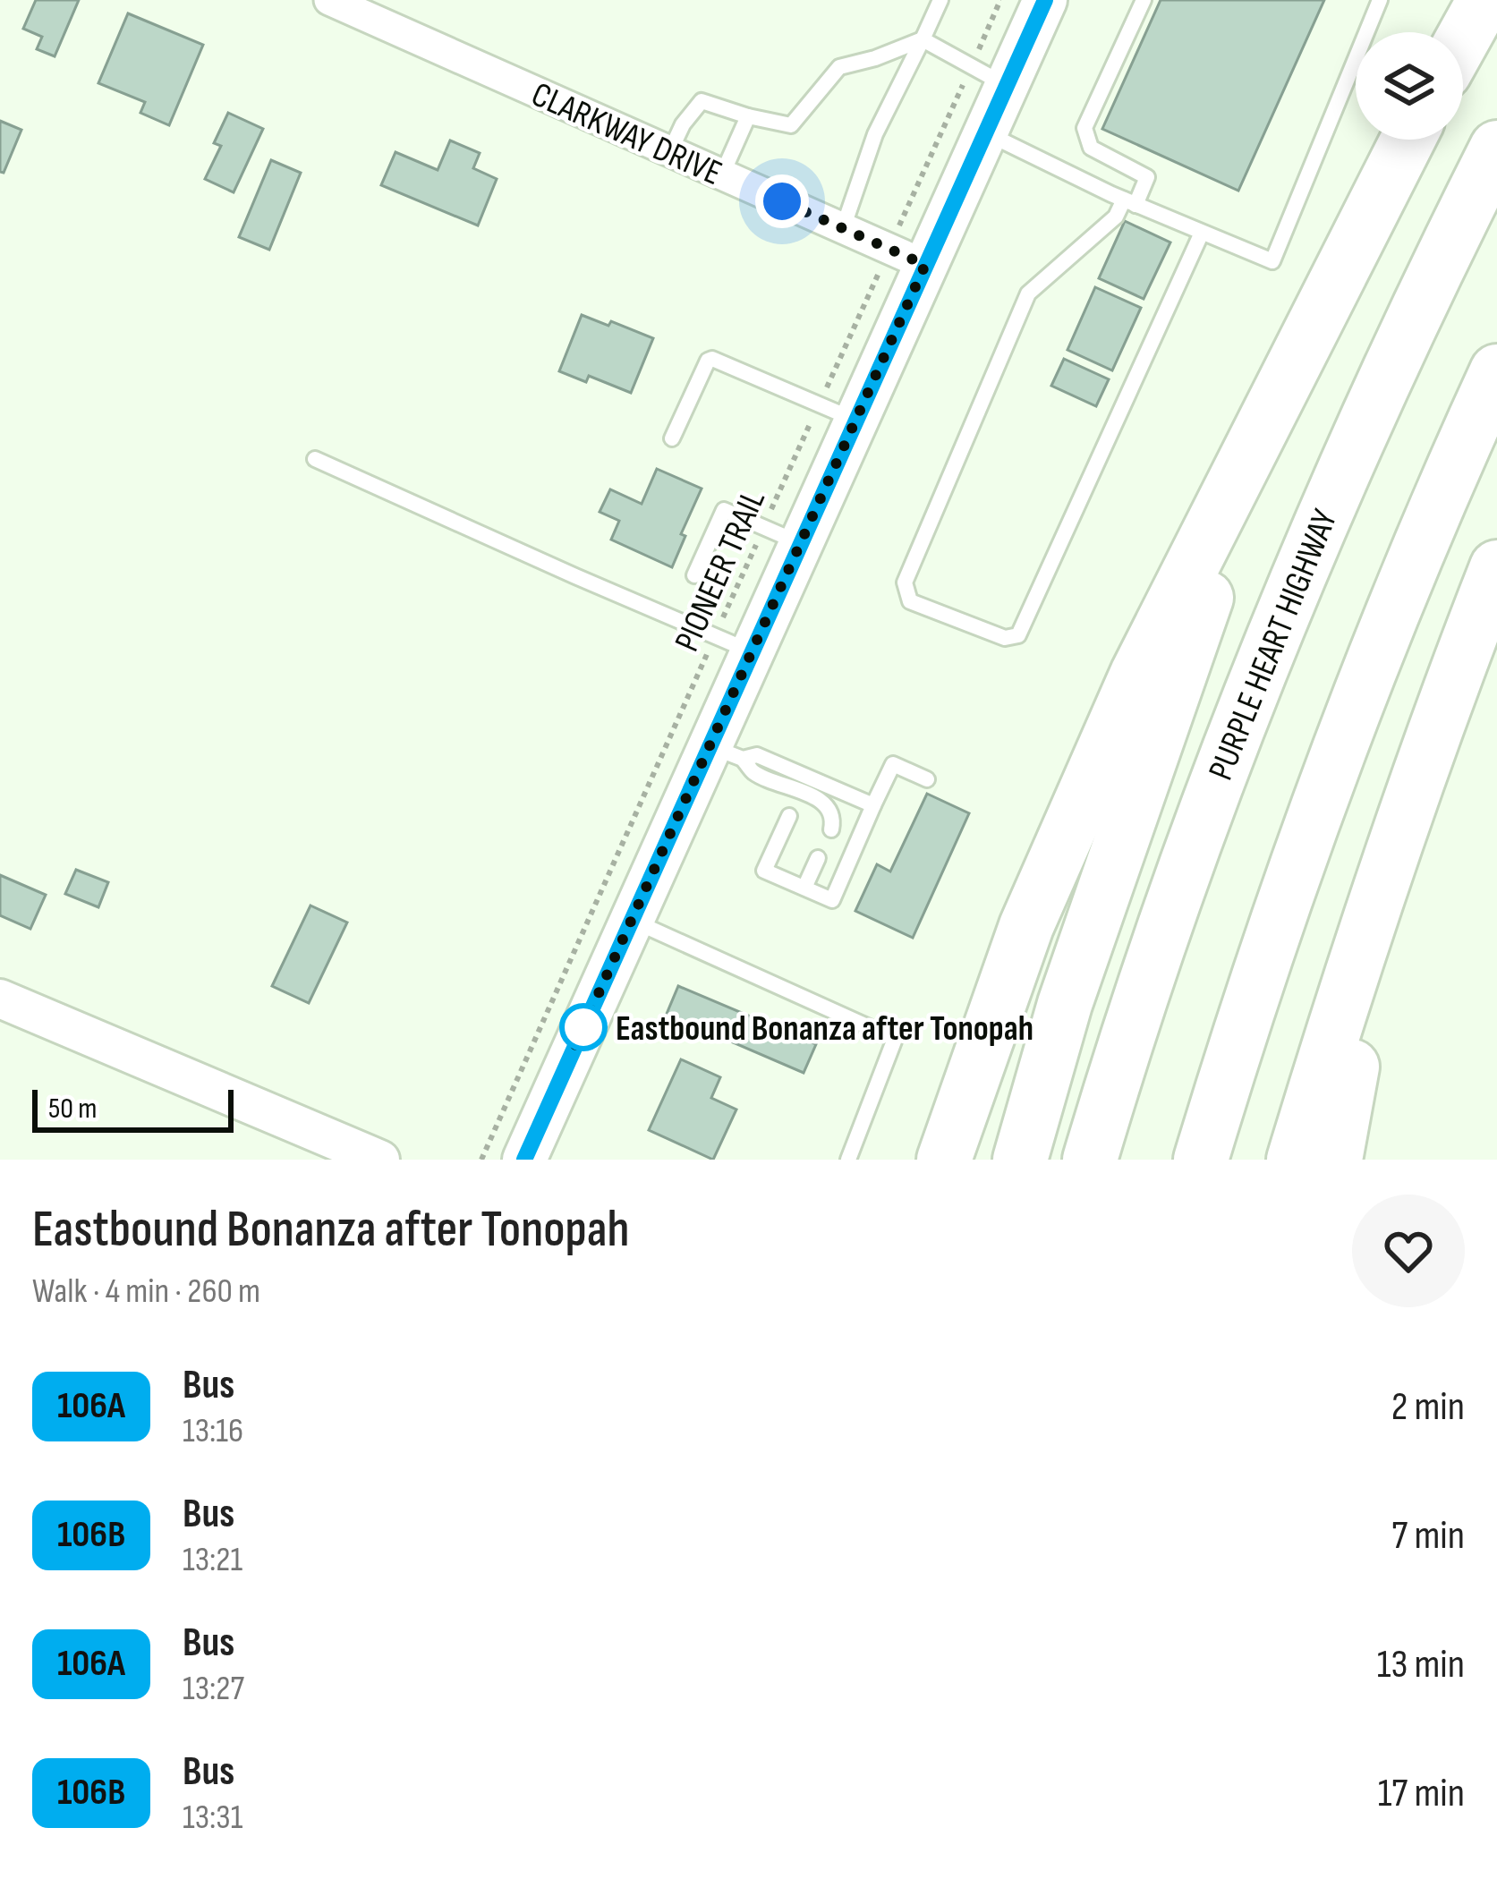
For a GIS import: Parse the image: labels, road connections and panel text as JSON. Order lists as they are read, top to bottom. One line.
{"streets":{"highway":["PURPLE HEART HIGHWAY"],"street":["CLARKWAY DRIVE"],"path":["PIONEER TRAIL"]},"crossings":[["CLARKWAY DRIVE","PIONEER TRAIL"]],"places":["Eastbound Bonanza after Tonopah"],"lines":["bus line 106A"],"scale_bar":"50 m","page":{"scale":"50 m","heading":["Eastbound Bonanza after Tonopah","Walk · 4 min · 260 m"],"list":[{"mark":"106A","name":"Bus","note":"13:16","value":"2 min"},{"mark":"106B","name":"Bus","note":"13:21","value":"7 min"},{"mark":"106A","name":"Bus","note":"13:27","value":"13 min"},{"mark":"106B","name":"Bus","note":"13:31","value":"17 min"}]}}
